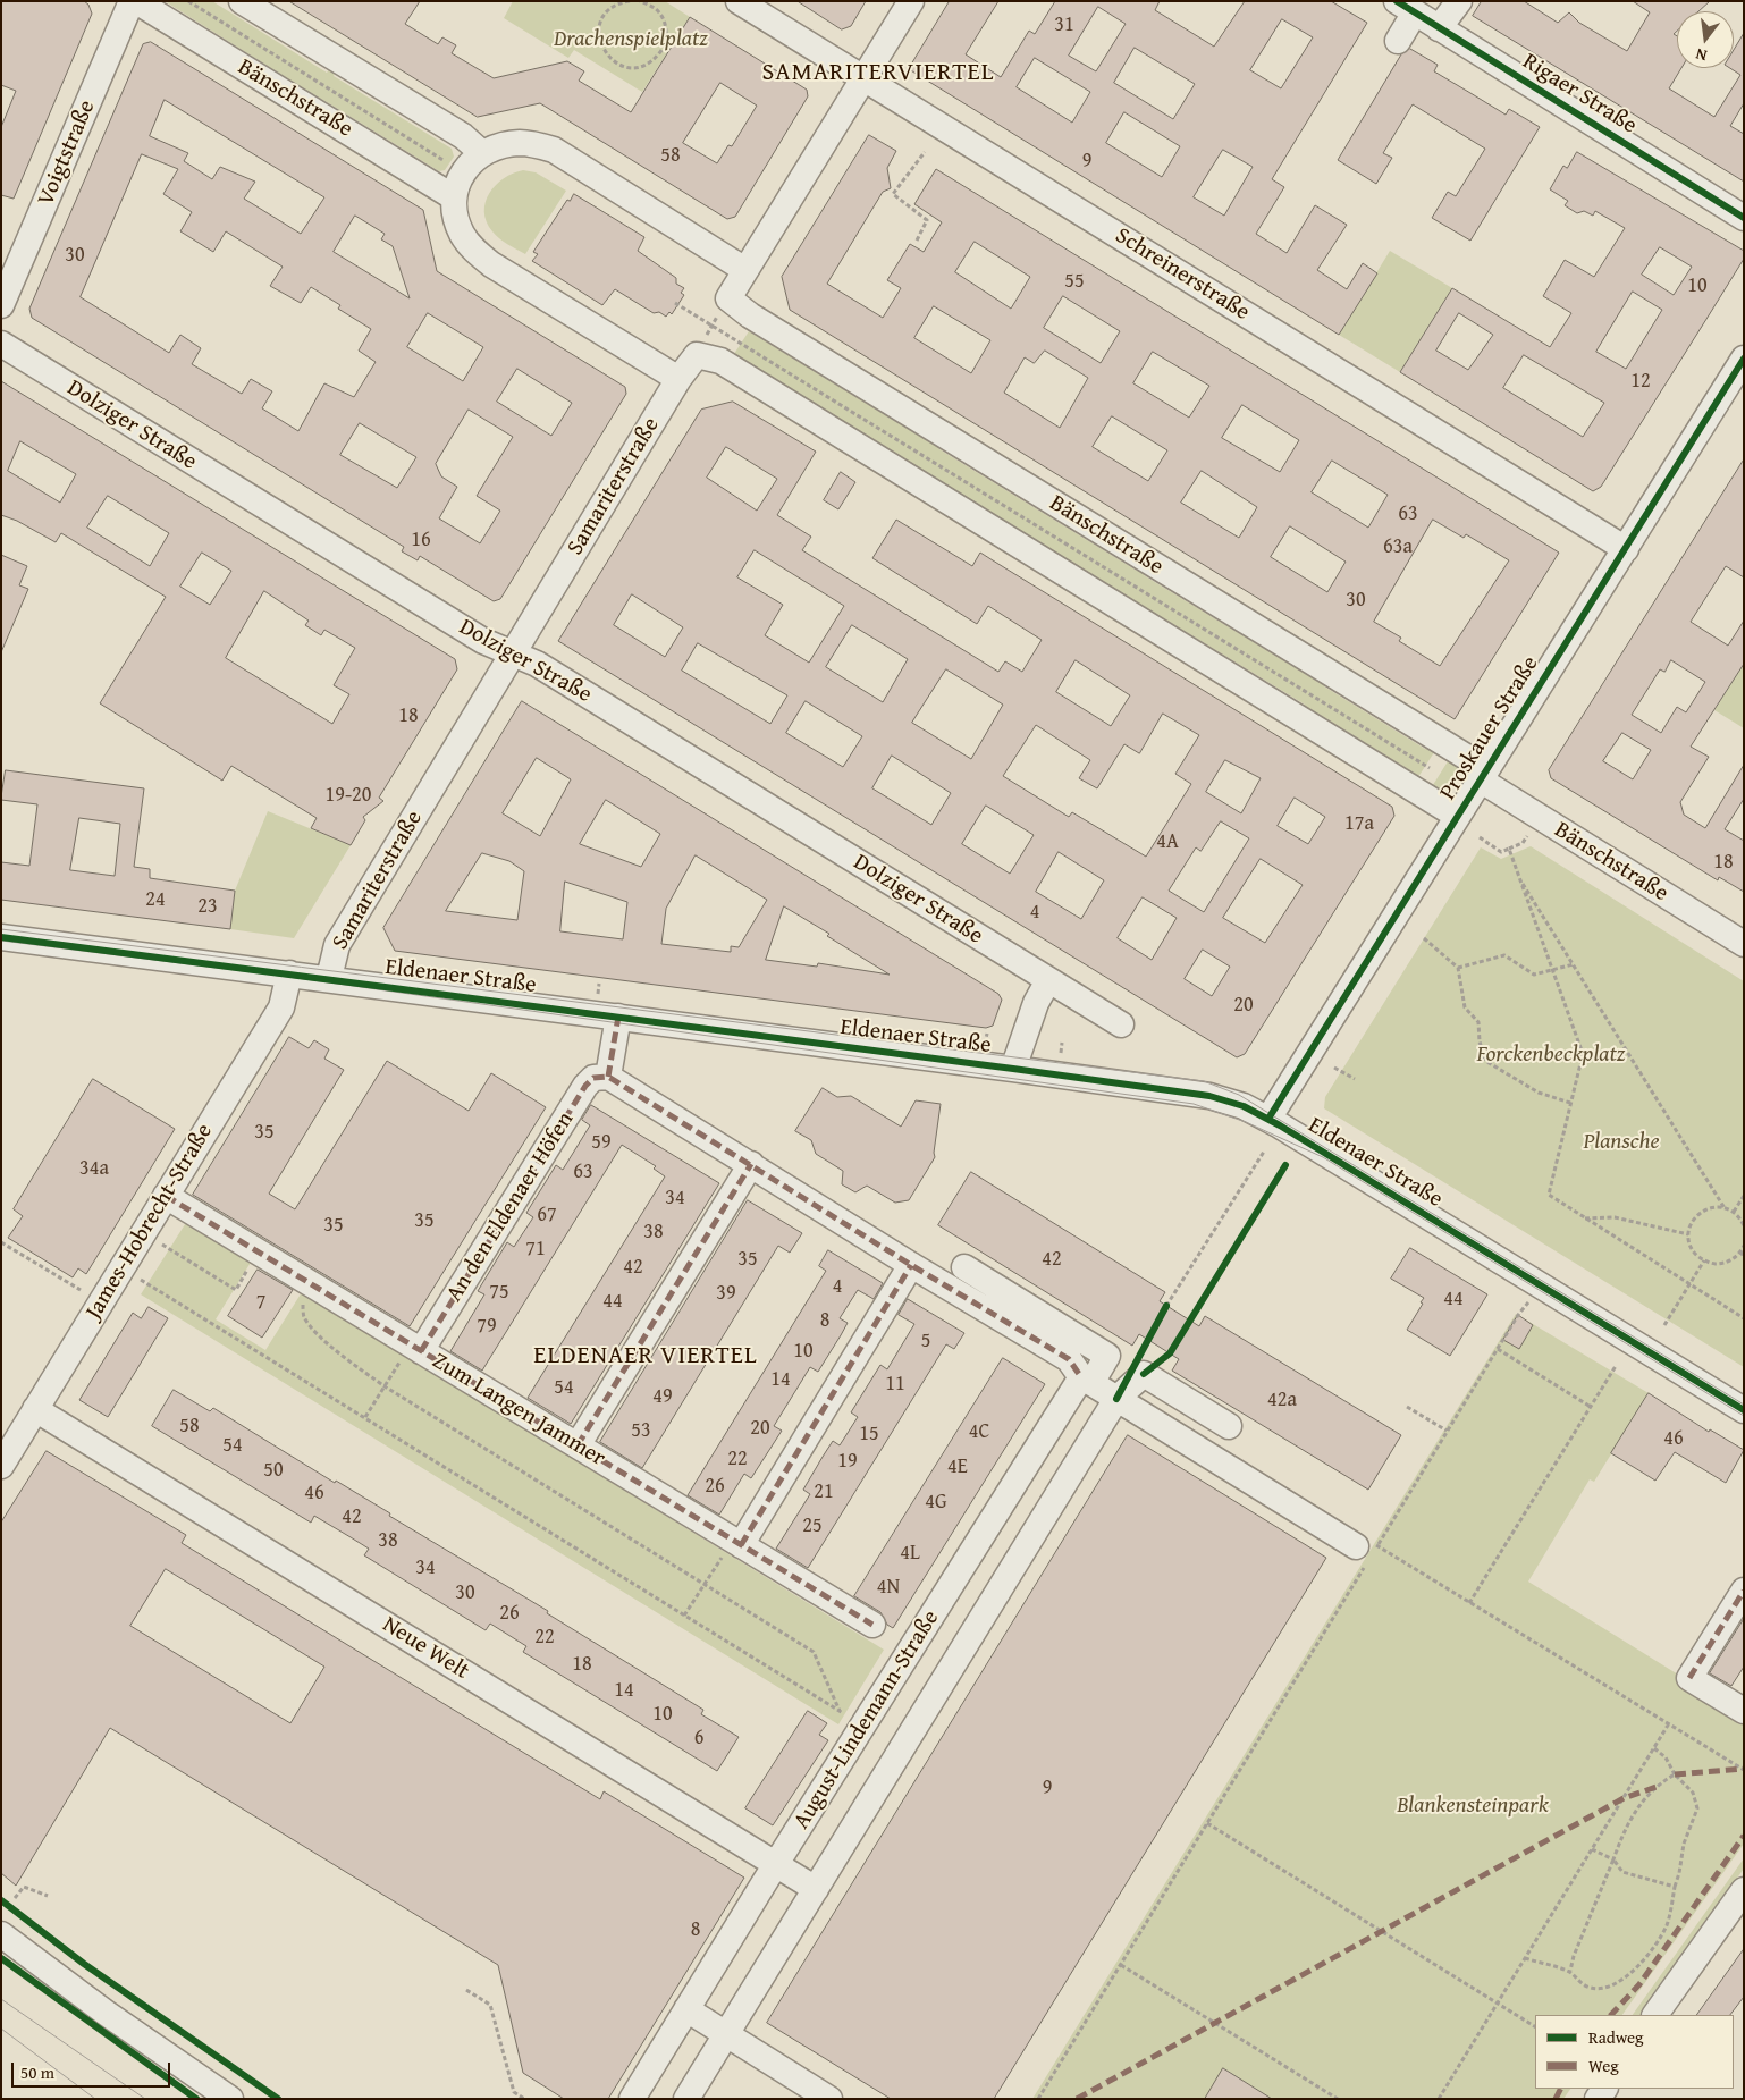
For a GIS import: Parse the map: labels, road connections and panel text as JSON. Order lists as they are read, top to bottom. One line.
{"streets":{"street":["Rigaer Straße","Bänschstraße","Voigtstraße","Schreinerstraße","Dolziger Straße","Samariterstraße","Proskauer Straße","Eldenaer Straße","An den Eldenaer Höfen","James-Hobrecht-Straße","Zum Langen Jammer","Neue Welt","August-Lindemann-Straße"]},"crossings":[["Bänschstraße","Voigtstraße"],["Bänschstraße","Proskauer Straße"],["Schreinerstraße","Proskauer Straße"],["Dolziger Straße","Samariterstraße"],["Samariterstraße","Eldenaer Straße"],["Proskauer Straße","Eldenaer Straße"],["Eldenaer Straße","James-Hobrecht-Straße"],["An den Eldenaer Höfen","Zum Langen Jammer"],["James-Hobrecht-Straße","Zum Langen Jammer"],["James-Hobrecht-Straße","Neue Welt"],["Neue Welt","August-Lindemann-Straße"]],"districts":["SAMARITERVIERTEL","ELDENAER VIERTEL"],"parks":["Drachenspielplatz","Forckenbeckplatz","Plansche","Blankensteinpark"],"house_numbers":["31","58","9","30","55","10","12","63","16","63a","30","18","19-20","17a","4A","18","24","23","4","20","35","59","34a","63","34","67","35","35","38","71","35","42","42","4","75","39","44","44","7","8","79","5","10","14","11","54","49","42a","58","20","53","4C","15","46","54","22","19","4E","50","26","21","46","4G","42","25","38","4L","34","4N","30","26","22","18","14","10","6","9","8"],"legend":["Radweg","Weg"],"scale_bar":"50 m","north":"bottom"}
